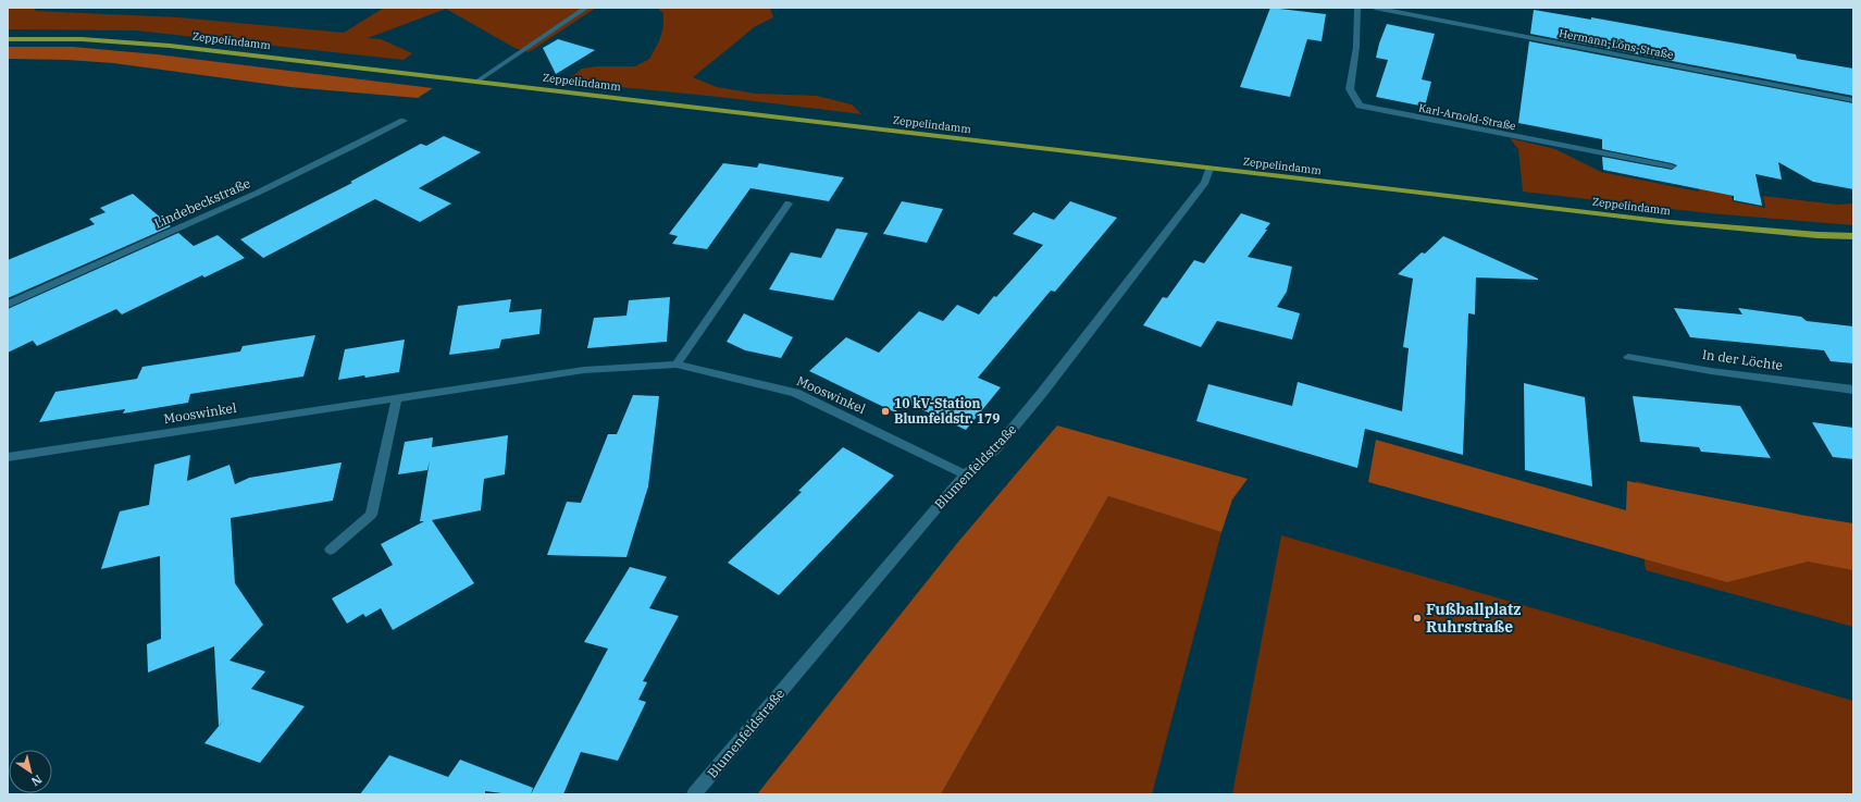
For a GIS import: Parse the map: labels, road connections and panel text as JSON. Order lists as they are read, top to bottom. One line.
{"streets":{"main road":["Zeppelindamm"],"street":["Hermann-Löns-Straße","Karl-Arnold-Straße","Lindebeckstraße","In der Löchte","Mooswinkel","Blumenfeldstraße"]},"crossings":[["Zeppelindamm","Blumenfeldstraße"],["Mooswinkel","Blumenfeldstraße"]],"places":["10 kV-Station Blumfeldstr. 179","Fußballplatz Ruhrstraße"],"north":"bottom right"}
